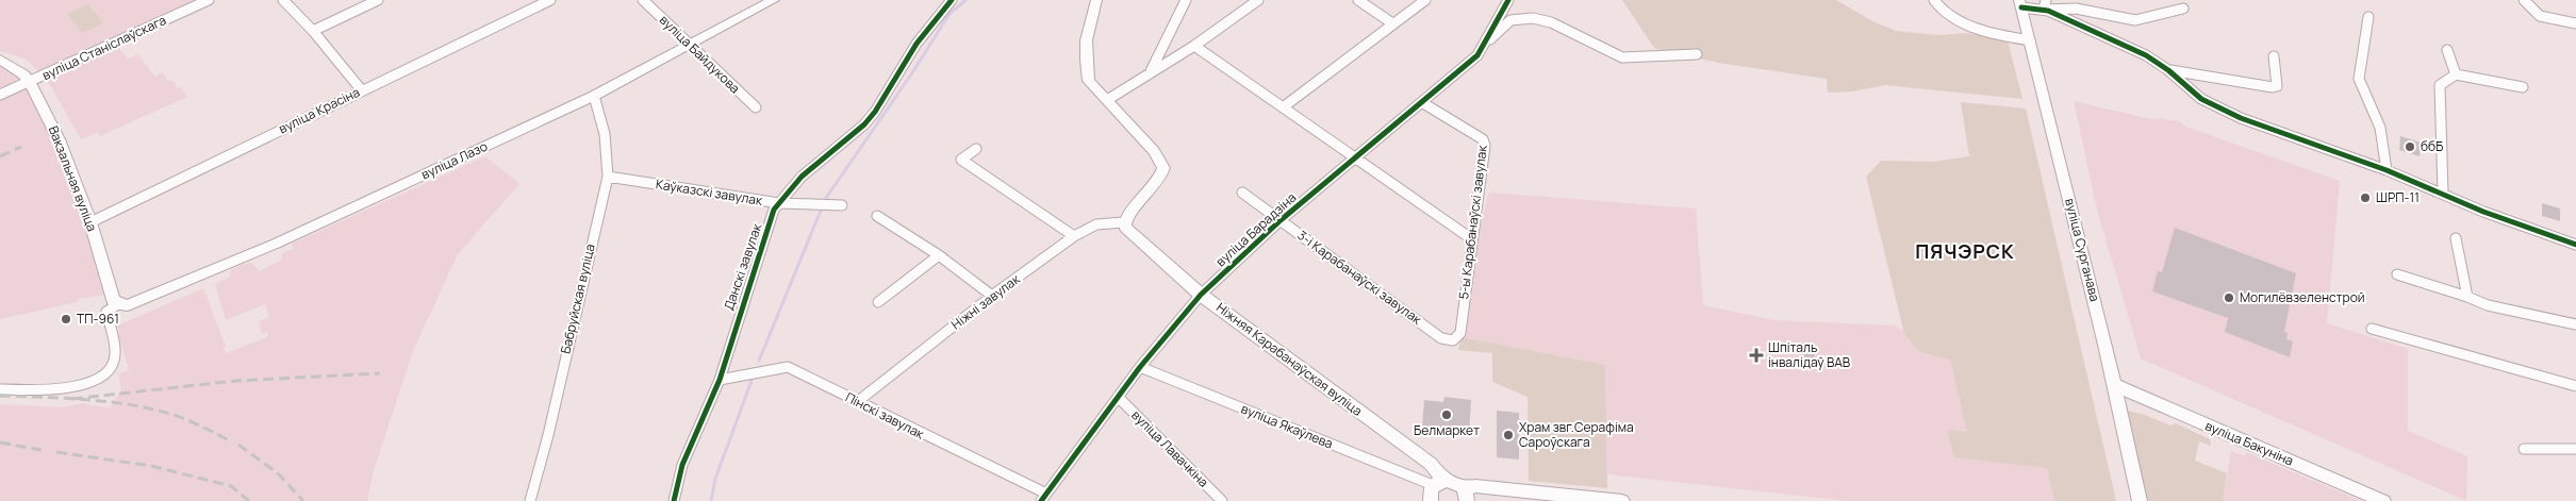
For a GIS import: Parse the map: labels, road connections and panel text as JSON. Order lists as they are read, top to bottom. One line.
{"streets":{"main road":["вуліца Лазо","Вакзальная вуліца","вуліца Сурганава","Ніжняя Карабанаўская вуліца","вуліца Бакуніна"],"street":["вуліца Станіслаўскага","вуліца Байдукова","вуліца Красіна","Каўказскі завулак","5-ы Карабанаўскі завулак","вуліца Барадзіна","Данскі завулак","3-і Карабанаўскі завулак","Бабруйская вуліца","Ніжні завулак","Пінскі завулак","вуліца Якаўлева","вуліца Лавачкіна"]},"crossings":[["вуліца Станіслаўскага","Вакзальная вуліца"],["вуліца Байдукова","вуліца Лазо"],["вуліца Красіна","Вакзальная вуліца"],["вуліца Лазо","Вакзальная вуліца"],["вуліца Лазо","Бабруйская вуліца"],["Каўказскі завулак","Данскі завулак"],["Каўказскі завулак","Бабруйская вуліца"],["5-ы Карабанаўскі завулак","вуліца Барадзіна"],["5-ы Карабанаўскі завулак","3-і Карабанаўскі завулак"],["вуліца Барадзіна","3-і Карабанаўскі завулак"],["вуліца Барадзіна","Ніжняя Карабанаўская вуліца"],["вуліца Барадзіна","Пінскі завулак"],["вуліца Барадзіна","вуліца Якаўлева"],["вуліца Барадзіна","вуліца Лавачкіна"],["вуліца Сурганава","вуліца Бакуніна"],["Данскі завулак","Пінскі завулак"],["Ніжні завулак","Ніжняя Карабанаўская вуліца"],["Ніжні завулак","Пінскі завулак"],["Ніжняя Карабанаўская вуліца","вуліца Якаўлева"]],"districts":["ПЯЧЭРСК"],"places":{"other":["ббБ","ШРП-11","Могилёвзеленстрой","ТП-961","Белмаркет","Храм звг.Серафіма Сароўскага"],"health":["Шпіталь інвалідаў ВАВ"]}}
